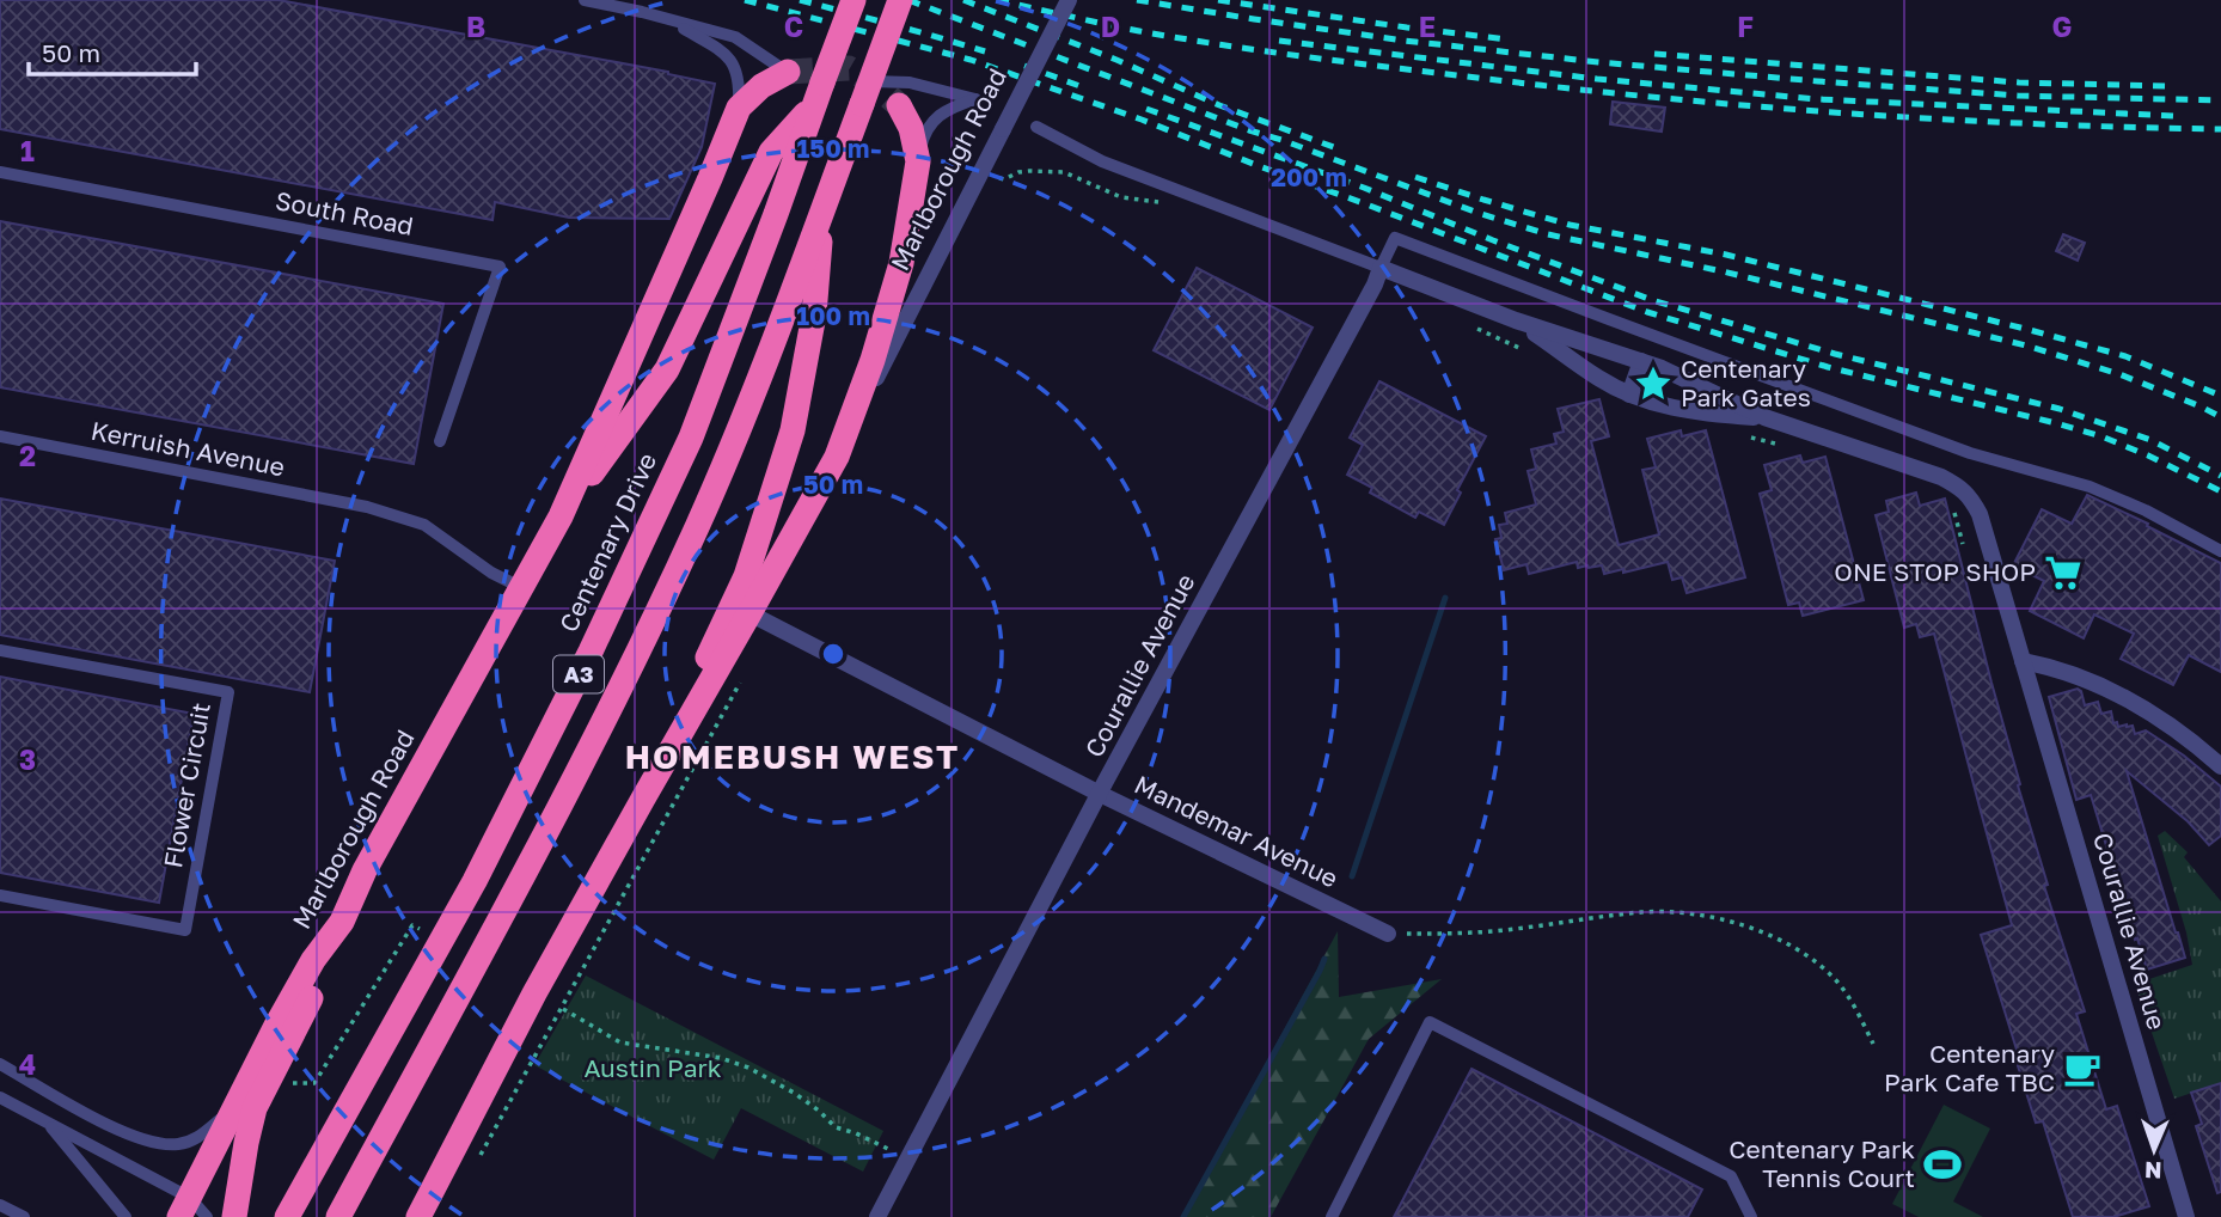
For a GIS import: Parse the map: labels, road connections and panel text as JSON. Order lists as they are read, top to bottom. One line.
{"streets":{"highway":["Marlborough Road","Centenary Drive","A3"],"street":["Courallie Avenue","Mandemar Avenue"],"lane":["South Road","Kerruish Avenue","Flower Circuit"]},"crossings":[["Marlborough Road","Kerruish Avenue"],["Courallie Avenue","Mandemar Avenue"]],"districts":["HOMEBUSH WEST"],"parks":["Austin Park"],"places":{"place":["Centenary Park Gates"],"supermarket":["ONE STOP SHOP"],"cafe":["Centenary Park Cafe TBC"],"sports":["Centenary Park Tennis Court"]},"scale_bar":"50 m","north":"bottom","grid":{"columns":["B","C","D","E","F","G"],"rows":["1","2","3","4"]},"rings":["150 m","200 m","100 m","50 m"]}
